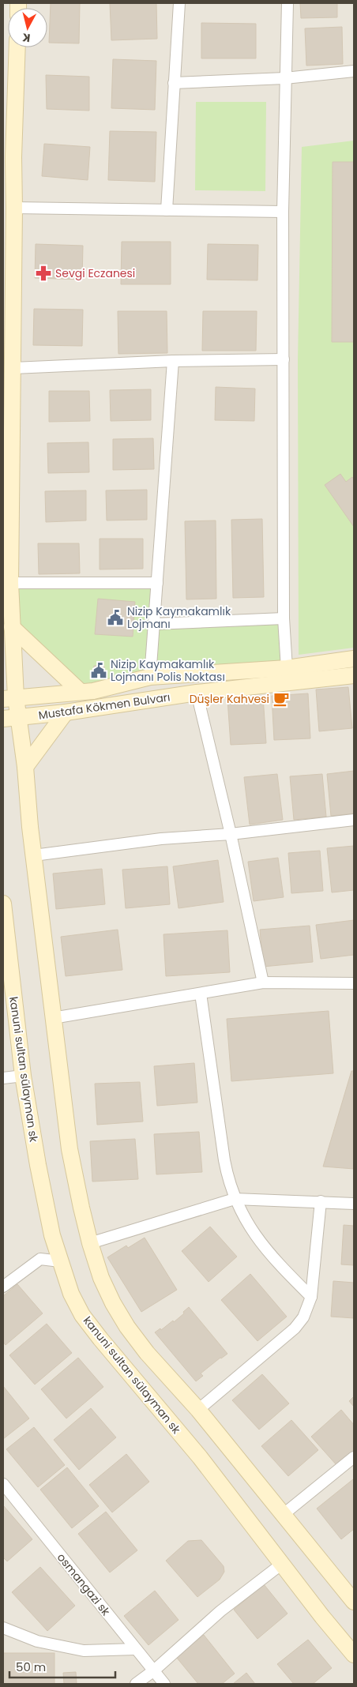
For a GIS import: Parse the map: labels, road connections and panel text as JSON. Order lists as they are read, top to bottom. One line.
{"streets":{"main road":["Mustafa Kökmen Bulvarı","kanuni sultan sülayman sk"],"street":["osmangazi sk"]},"places":{"pharmacy":["Sevgi Eczanesi"],"public building":["Nizip Kaymakamlık Lojmanı","Nizip Kaymakamlık Lojmanı Polis Noktası"],"cafe":["Düşler Kahvesi"]},"scale_bar":"50 m","north":"bottom"}
